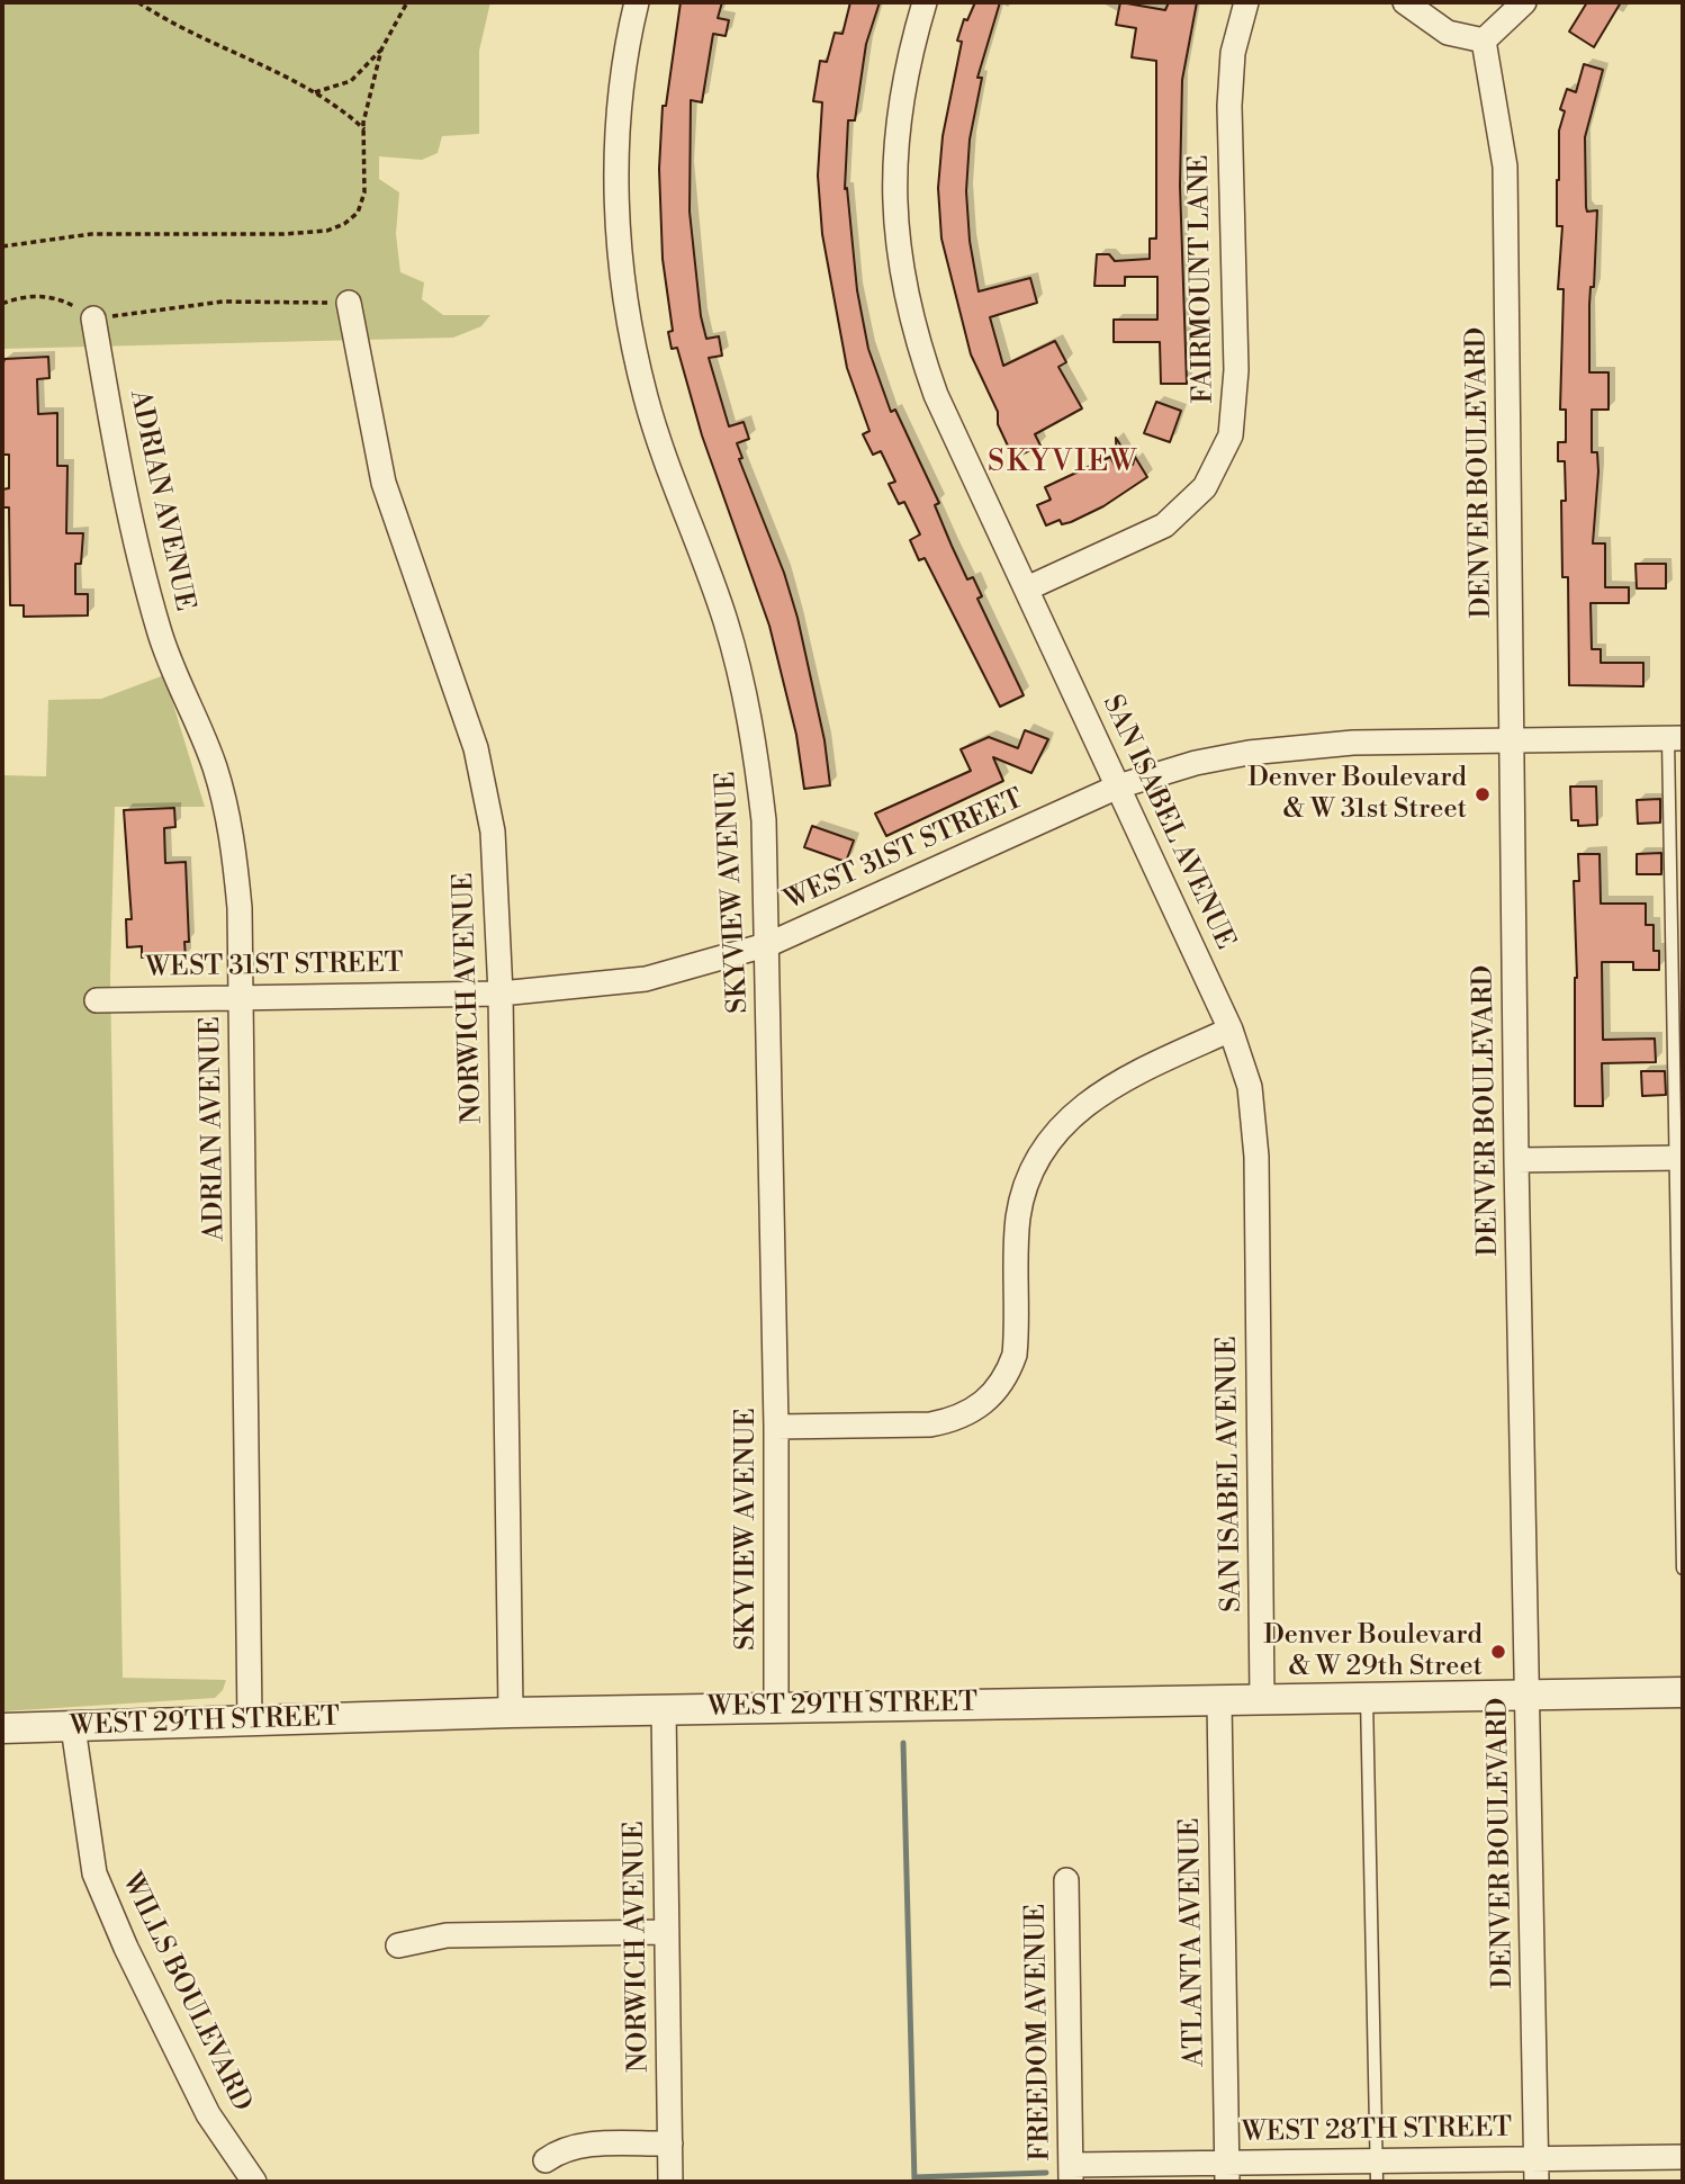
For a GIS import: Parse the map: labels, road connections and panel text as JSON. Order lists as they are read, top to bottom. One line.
{"streets":{"street":["FAIRMOUNT LANE","DENVER BOULEVARD","ADRIAN AVENUE","SAN ISABEL AVENUE","WEST 31ST STREET","SKYVIEW AVENUE","NORWICH AVENUE","WEST 29TH STREET","ATLANTA AVENUE","WILLS BOULEVARD","FREEDOM AVENUE","WEST 28TH STREET"]},"crossings":[["FAIRMOUNT LANE","SAN ISABEL AVENUE"],["DENVER BOULEVARD","WEST 31ST STREET"],["DENVER BOULEVARD","WEST 29TH STREET"],["DENVER BOULEVARD","WEST 28TH STREET"],["ADRIAN AVENUE","WEST 31ST STREET"],["ADRIAN AVENUE","WEST 29TH STREET"],["SAN ISABEL AVENUE","WEST 31ST STREET"],["SAN ISABEL AVENUE","WEST 29TH STREET"],["WEST 31ST STREET","SKYVIEW AVENUE"],["WEST 31ST STREET","NORWICH AVENUE"],["SKYVIEW AVENUE","WEST 29TH STREET"],["NORWICH AVENUE","WEST 29TH STREET"],["WEST 29TH STREET","ATLANTA AVENUE"],["WEST 29TH STREET","WILLS BOULEVARD"],["ATLANTA AVENUE","WEST 28TH STREET"],["FREEDOM AVENUE","WEST 28TH STREET"]],"districts":["SKYVIEW"],"places":["Denver Boulevard & W 31st Street","Denver Boulevard & W 29th Street"]}
